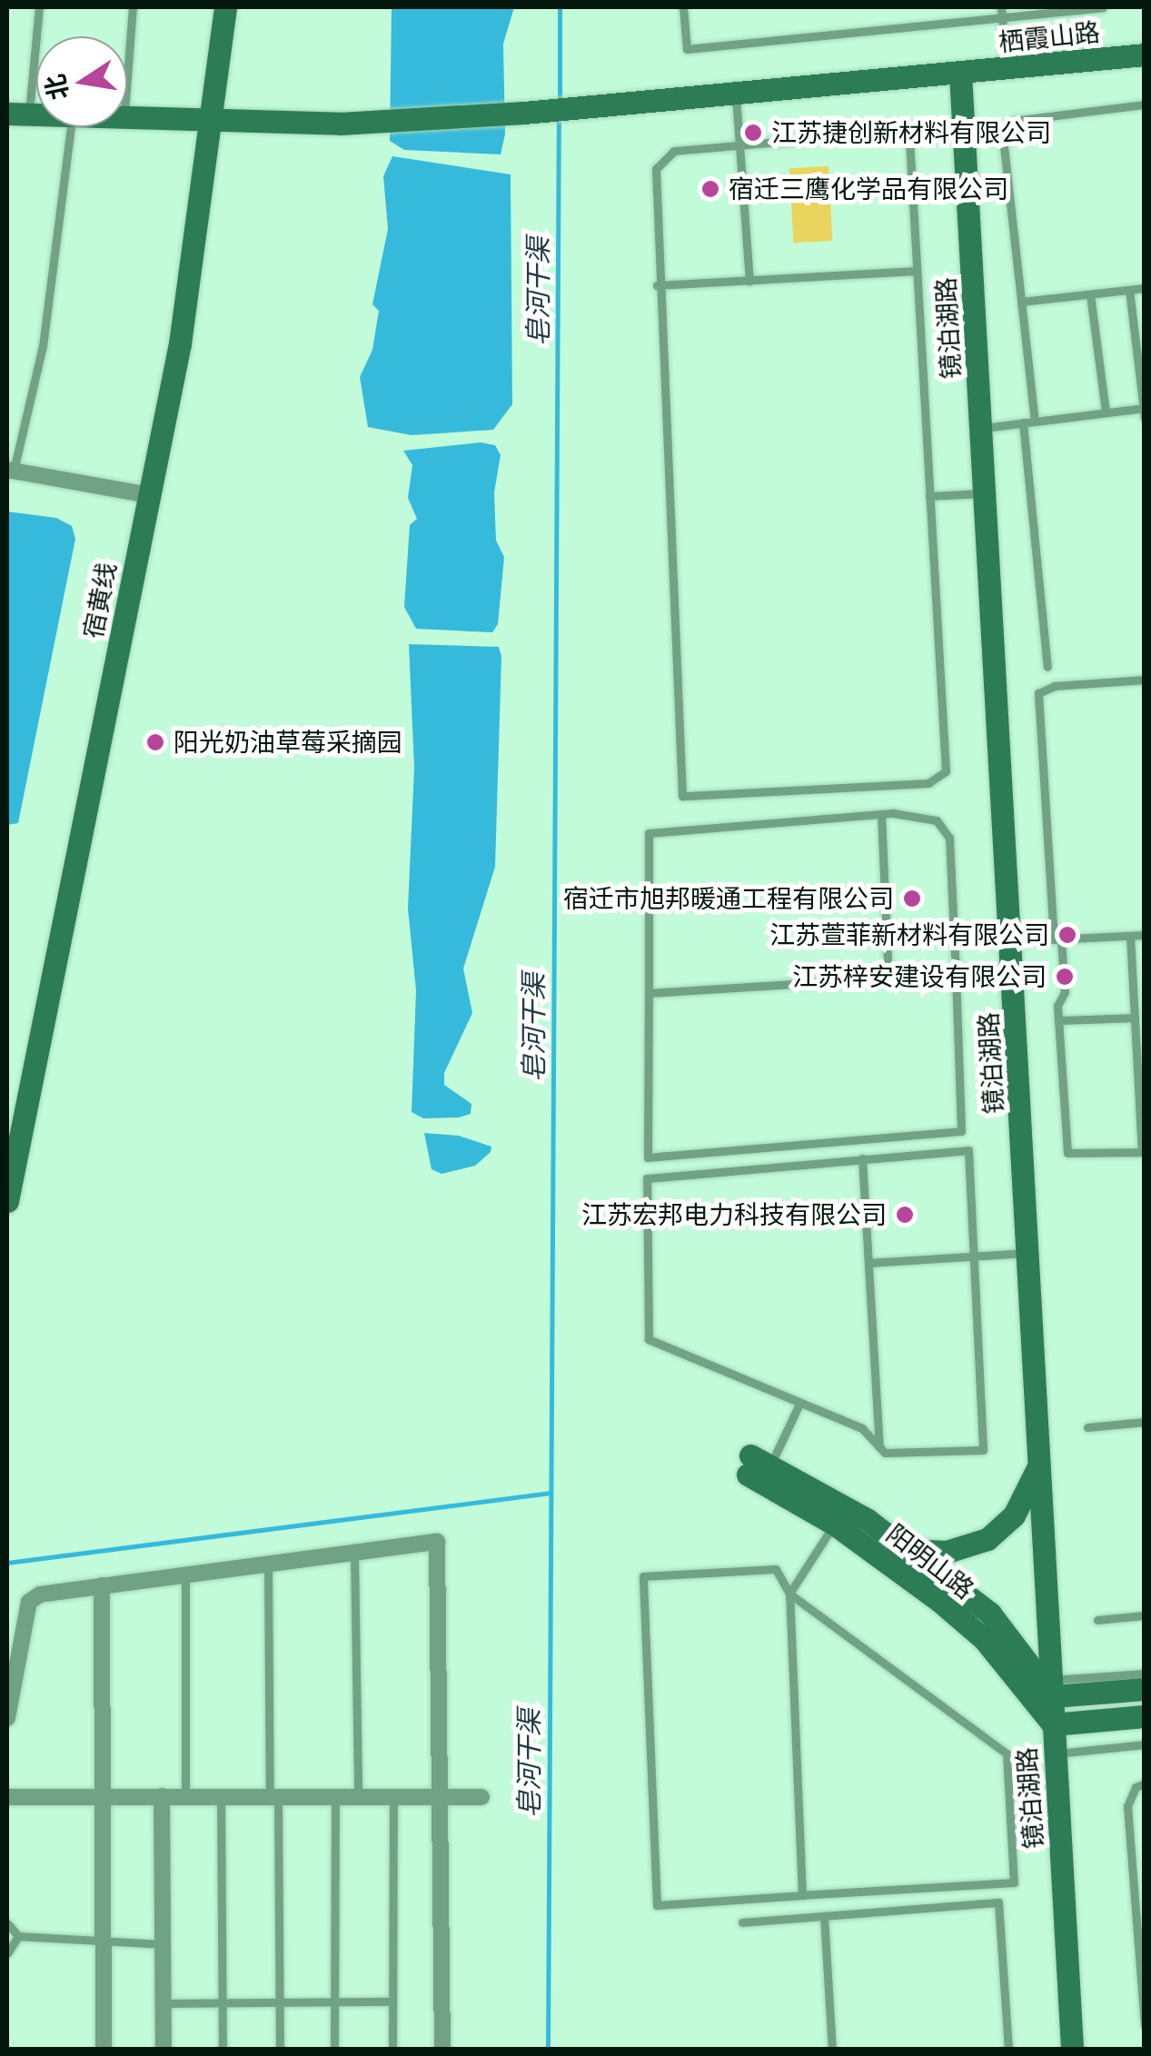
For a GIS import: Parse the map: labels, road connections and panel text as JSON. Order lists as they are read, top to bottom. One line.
{"streets":{"street":["栖霞山路","镜泊湖路","宿黄线","阳明山路"]},"crossings":[["栖霞山路","镜泊湖路"],["栖霞山路","宿黄线"],["镜泊湖路","阳明山路"]],"water":["皂河干渠"],"places":["江苏捷创新材料有限公司","宿迁三鹰化学品有限公司","阳光奶油草莓采摘园","宿迁市旭邦暖通工程有限公司","江苏萱菲新材料有限公司","江苏梓安建设有限公司","江苏宏邦电力科技有限公司"],"north":"left"}
